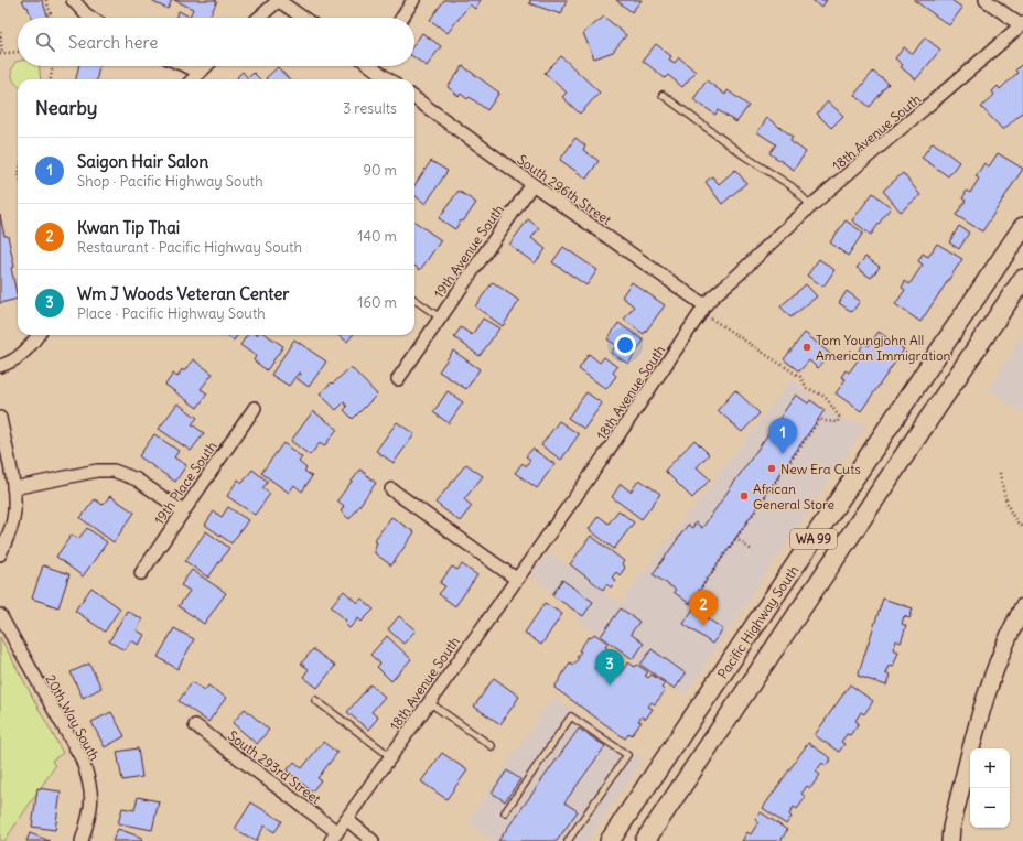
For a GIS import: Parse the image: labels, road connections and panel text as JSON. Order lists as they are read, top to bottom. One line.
{"streets":{"main road":["WA 99","Pacific Highway South"],"street":["18th Avenue South","South 296th Street","19th Avenue South","19th Place South","20th Way South","South 293rd Street"]},"crossings":[["18th Avenue South","South 296th Street"],["18th Avenue South","South 293rd Street"],["South 296th Street","19th Avenue South"]],"places":["Tom Youngjohn All American Immigration","New Era Cuts","African General Store"],"page":{"search":"Search here","heading":["Nearby","3 results"],"list":[{"mark":"1","name":"Saigon Hair Salon","note":"Shop · Pacific Highway South","value":"90 m"},{"mark":"2","name":"Kwan Tip Thai","note":"Restaurant · Pacific Highway South","value":"140 m"},{"mark":"3","name":"Wm J Woods Veteran Center","note":"Place · Pacific Highway South","value":"160 m"}],"pins":["1","2","3"],"map_buttons":["+","−"]}}
